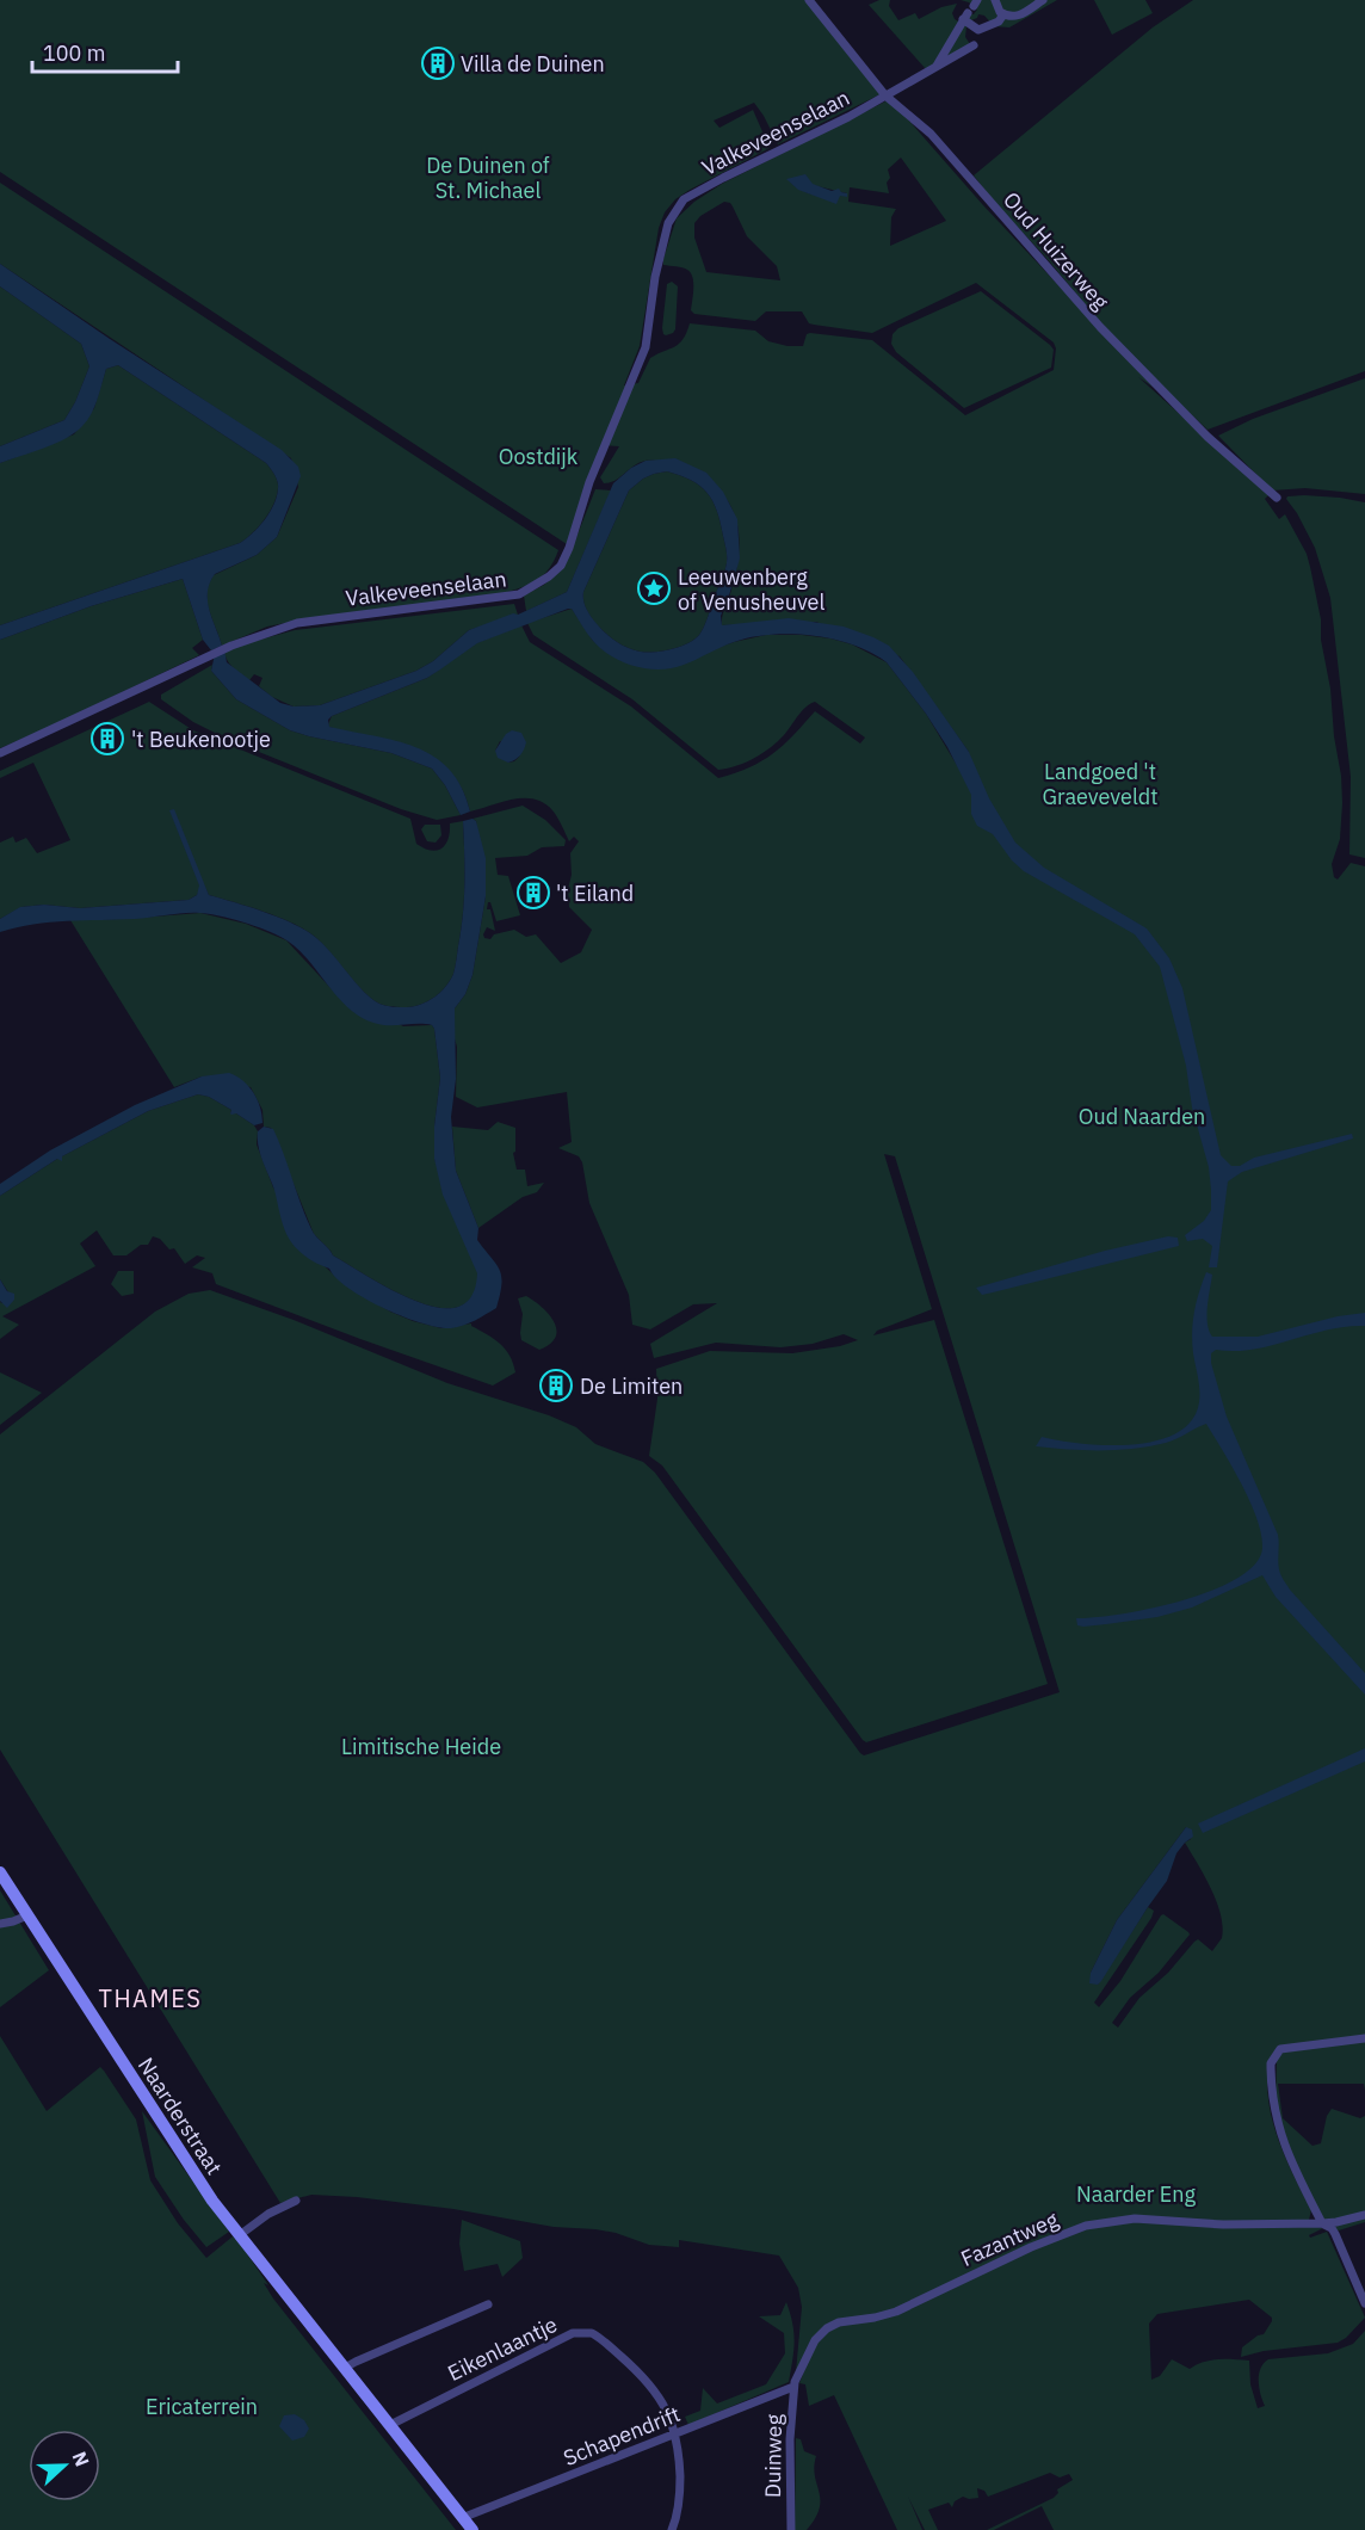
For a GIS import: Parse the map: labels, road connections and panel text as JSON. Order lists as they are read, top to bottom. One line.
{"streets":{"street":["Valkeveenselaan","Oud Huizerweg","Naarderstraat","Fazantweg","Eikenlaantje","Schapendrift","Duinweg"]},"crossings":[["Valkeveenselaan","Oud Huizerweg"],["Naarderstraat","Eikenlaantje"],["Naarderstraat","Schapendrift"],["Fazantweg","Schapendrift"],["Fazantweg","Duinweg"],["Eikenlaantje","Schapendrift"],["Schapendrift","Duinweg"]],"districts":["THAMES"],"parks":["De Duinen of St. Michael","Oostdijk","Landgoed 't Graeveveldt","Oud Naarden","Limitische Heide","Naarder Eng","Ericaterrein"],"places":{"building":["Villa de Duinen","'t Beukenootje","'t Eiland","De Limiten"],"place":["Leeuwenberg of Venusheuvel"]},"scale_bar":"100 m","north":"right"}
